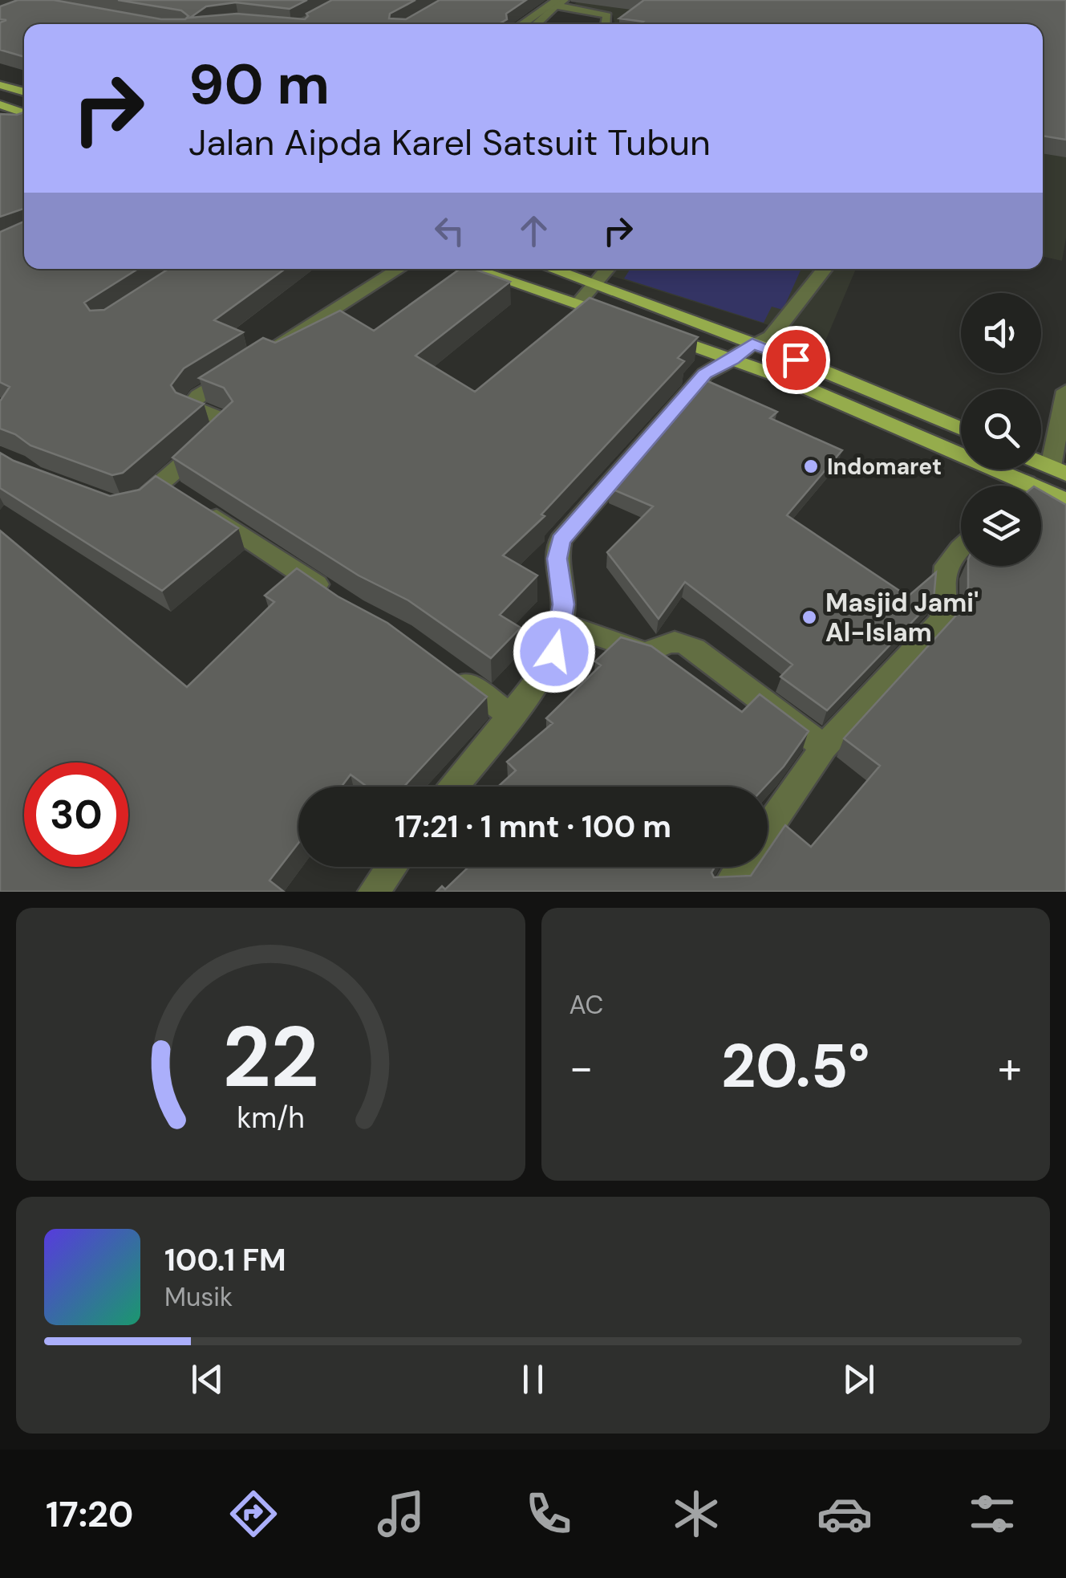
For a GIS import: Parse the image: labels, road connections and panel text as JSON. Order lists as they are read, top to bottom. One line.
{"places":["Indomaret","Masjid Jami' Al-Islam"],"page":{"turn":["90 m","Jalan Aipda Karel Satsuit Tubun"],"limit":"30","trip":"17:21 · 1 mnt · 100 m","tile":"AC","heat":["−","20.5°","+"],"song":["100.1 FM","Musik"],"tabs":"17:20","gauge":["22","km/h"]}}
